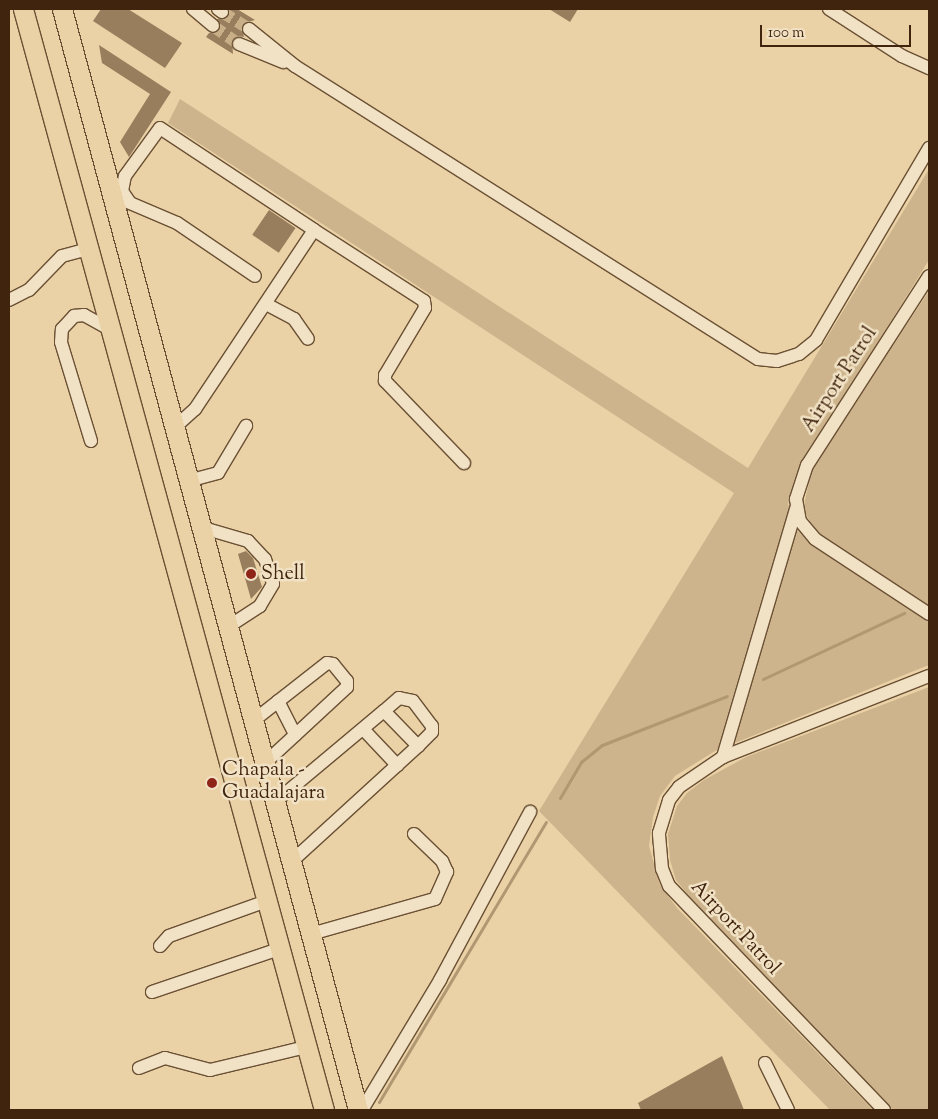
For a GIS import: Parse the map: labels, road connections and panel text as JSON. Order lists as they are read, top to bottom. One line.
{"streets":{"street":["Airport Patrol"]},"places":["Shell","Chapala - Guadalajara"],"scale_bar":"100 m"}
